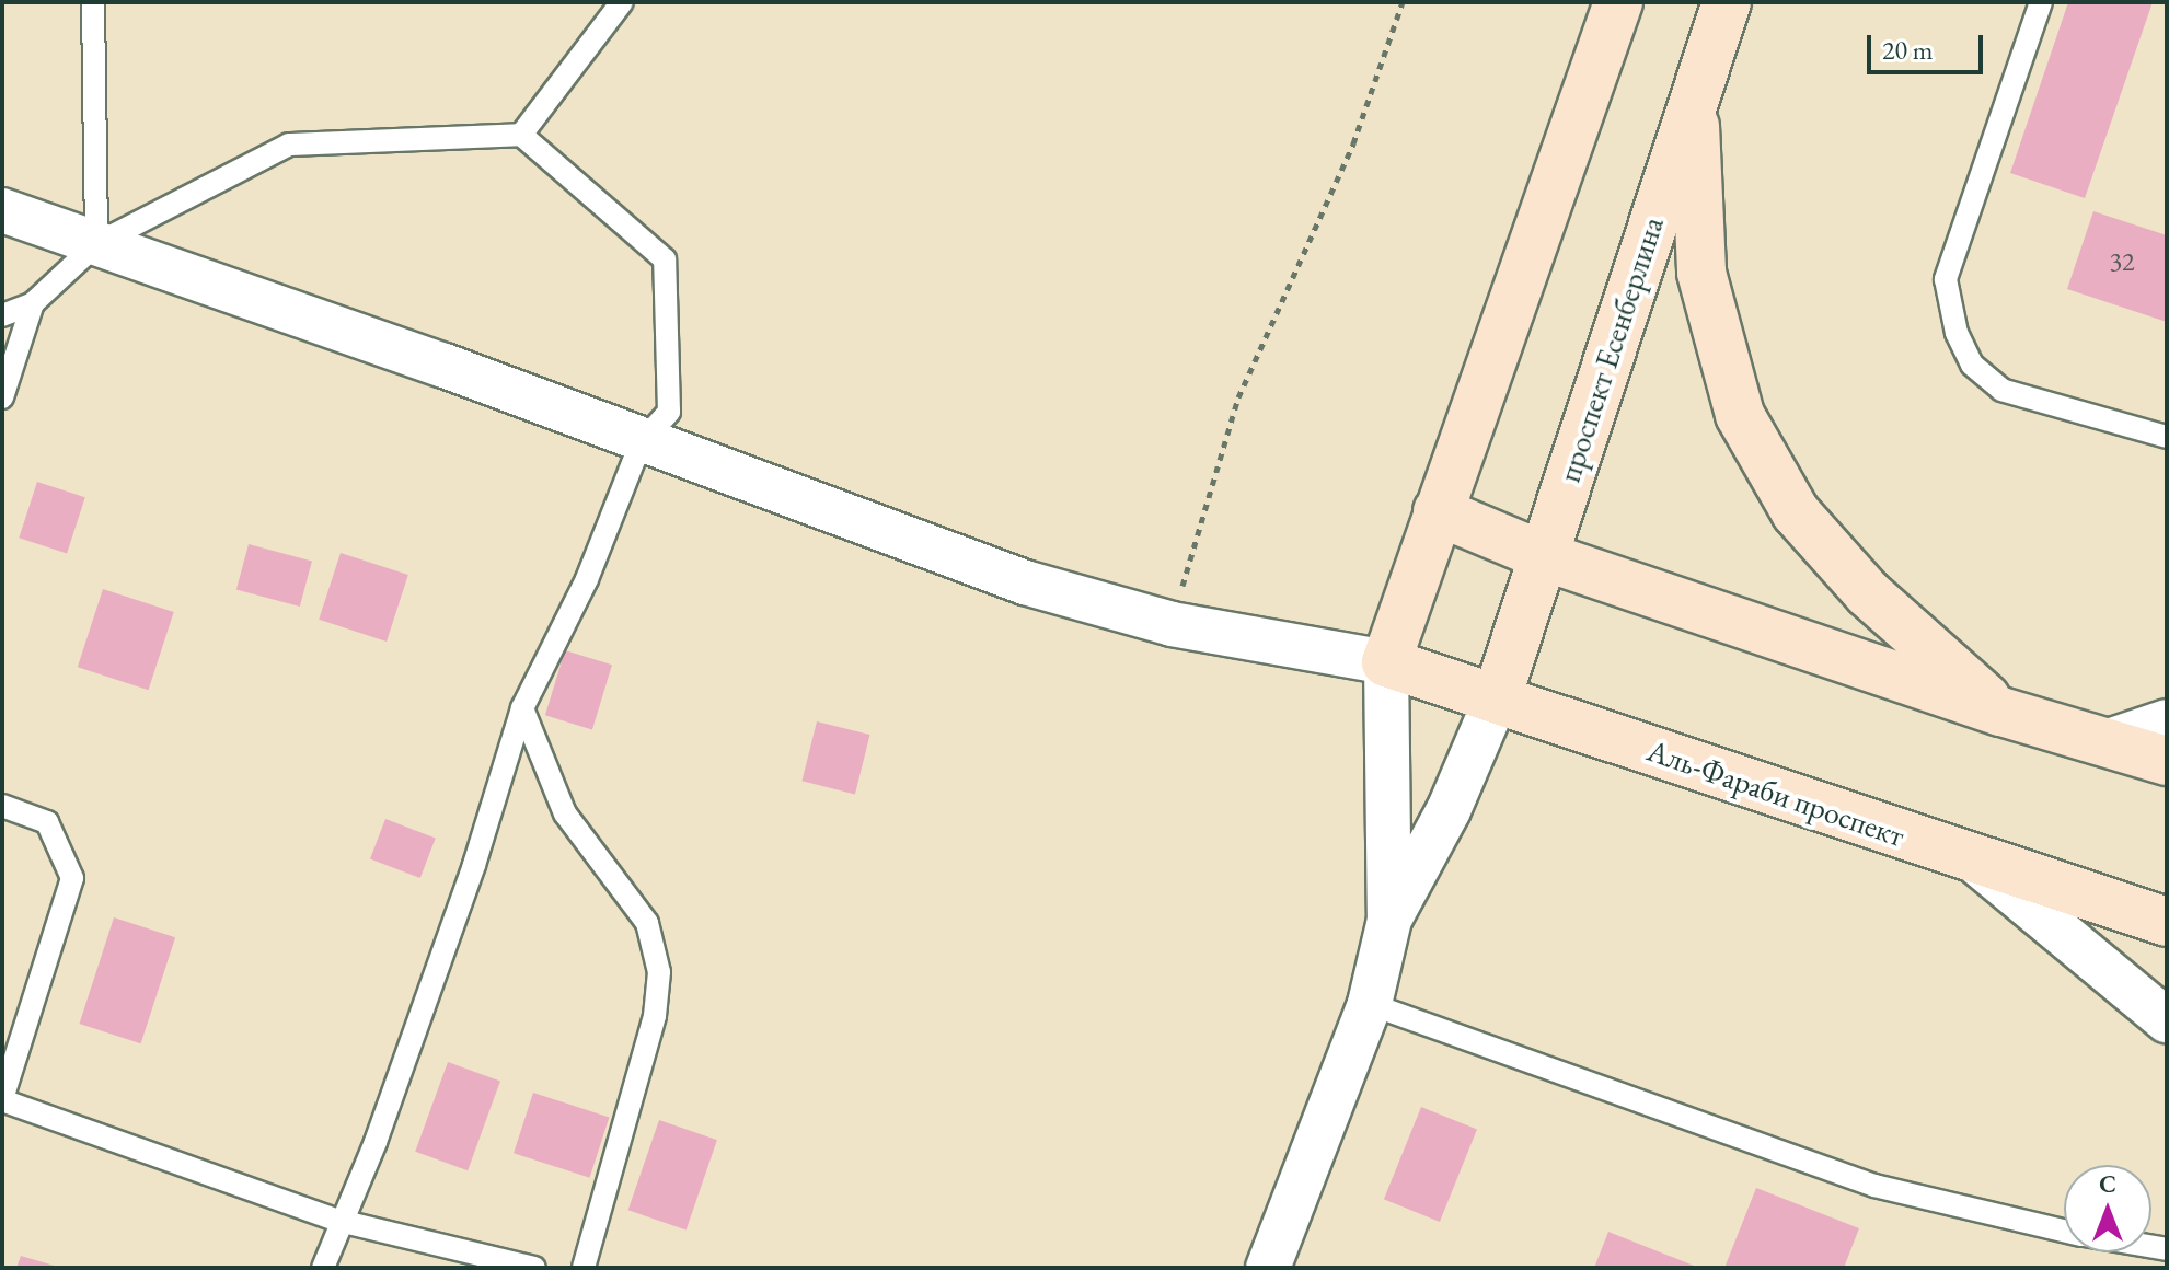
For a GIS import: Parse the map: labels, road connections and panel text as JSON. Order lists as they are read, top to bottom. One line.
{"streets":{"street":["проспект Есенберлина","Аль-Фараби проспект"]},"crossings":[["проспект Есенберлина","Аль-Фараби проспект"]],"house_numbers":["32"],"scale_bar":"20 m","north":"top"}
